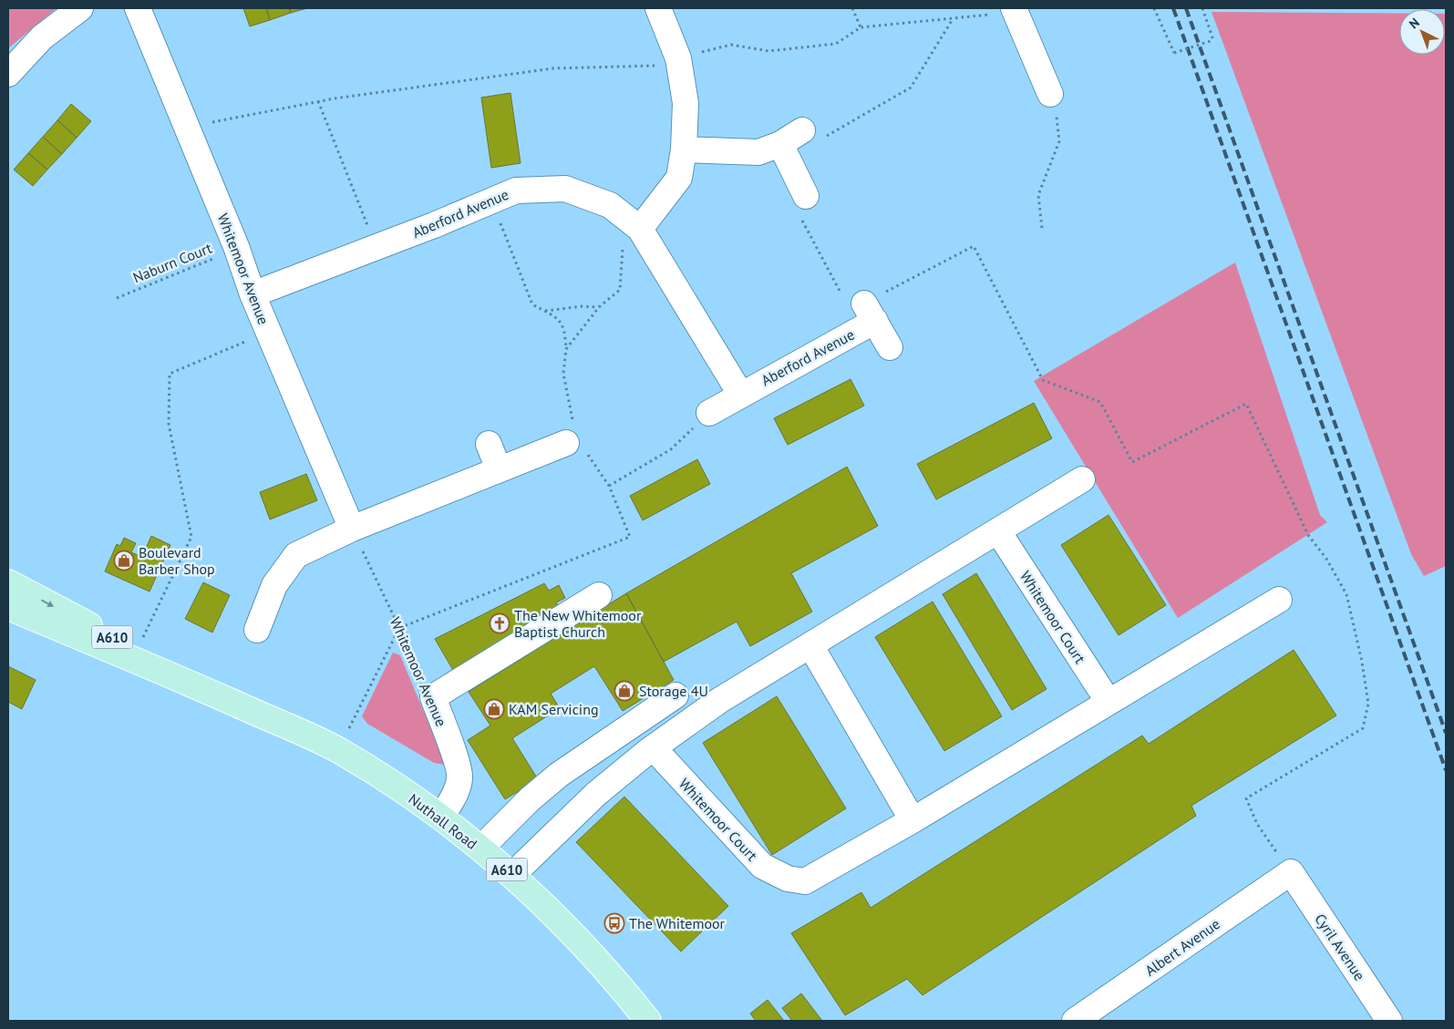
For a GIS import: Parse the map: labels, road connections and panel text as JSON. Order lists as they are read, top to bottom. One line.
{"streets":{"main road":["A610","Nuthall Road"],"street":["Aberford Avenue","Whitemoor Avenue","Whitemoor Court","Albert Avenue","Cyril Avenue"],"path":["Naburn Court"]},"crossings":[["Aberford Avenue","Whitemoor Avenue"],["Naburn Court","Whitemoor Avenue"],["Whitemoor Avenue","Nuthall Road"],["Albert Avenue","Cyril Avenue"]],"places":{"shop":["Boulevard Barber Shop","Storage 4U","KAM Servicing"],"church":["The New Whitemoor Baptist Church"],"bus stop":["The Whitemoor"]},"north":"top left"}
